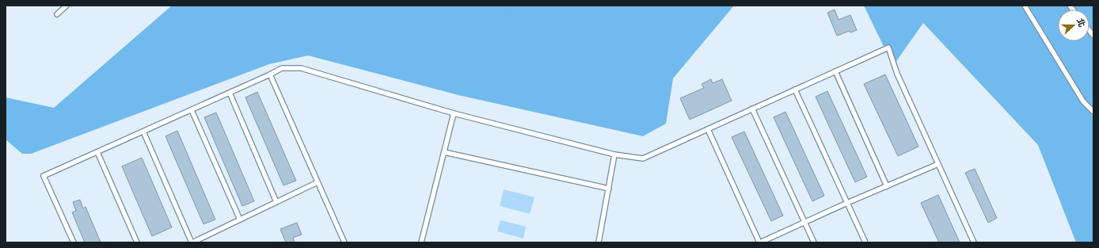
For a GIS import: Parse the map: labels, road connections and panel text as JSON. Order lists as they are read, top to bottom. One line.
{"north":"right"}
